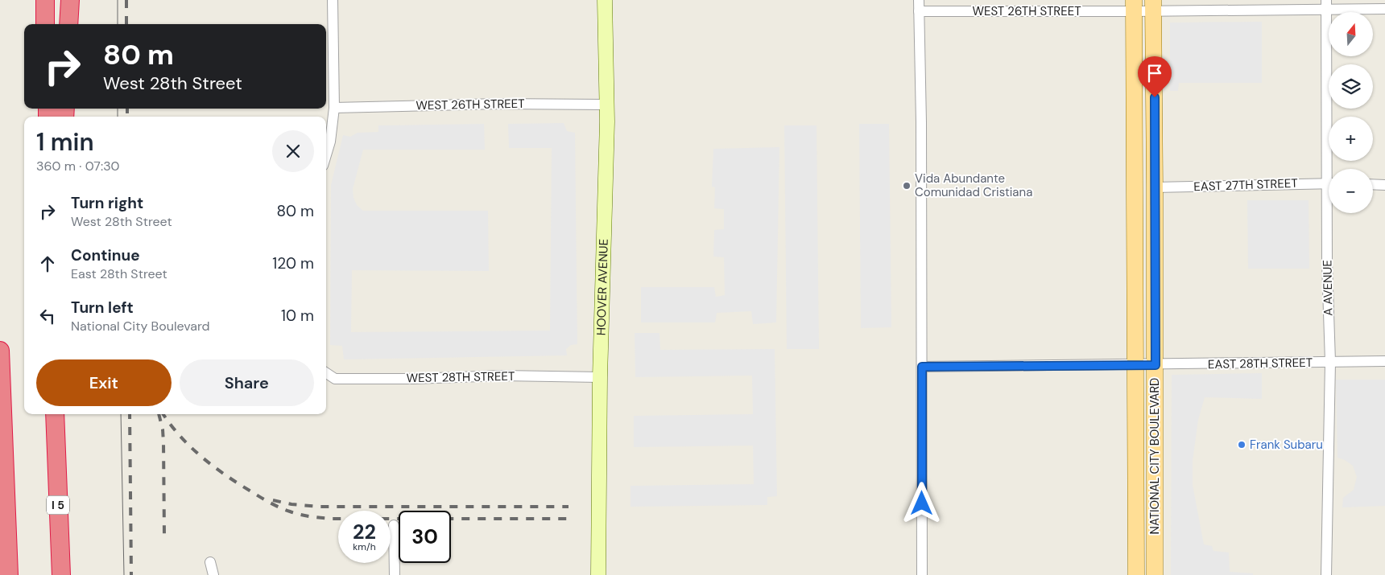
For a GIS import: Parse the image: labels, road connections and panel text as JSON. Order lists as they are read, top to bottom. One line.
{"streets":{"highway":["I 5"],"main road":["NATIONAL CITY BOULEVARD"],"street":["WEST 26TH STREET","EAST 27TH STREET","HOOVER AVENUE","A AVENUE","EAST 28TH STREET","WEST 28TH STREET"]},"crossings":[["WEST 26TH STREET","HOOVER AVENUE"],["WEST 26TH STREET","A AVENUE"],["WEST 26TH STREET","NATIONAL CITY BOULEVARD"],["EAST 27TH STREET","NATIONAL CITY BOULEVARD"],["HOOVER AVENUE","WEST 28TH STREET"],["A AVENUE","EAST 28TH STREET"],["EAST 28TH STREET","NATIONAL CITY BOULEVARD"]],"places":["Vida Abundante Comunidad Cristiana","Frank Subaru"],"north":"top","page":{"map_buttons":["+","−"],"turn":["80 m","West 28th Street"],"heading":["1 min","360 m · 07:30"],"list":[{"name":"Turn right","note":"West 28th Street","value":"80 m"},{"name":"Continue","note":"East 28th Street","value":"120 m"},{"name":"Turn left","note":"National City Boulevard","value":"10 m"}],"buttons":["Exit","Share"],"speed":"22 km/h","limit":"30"}}
